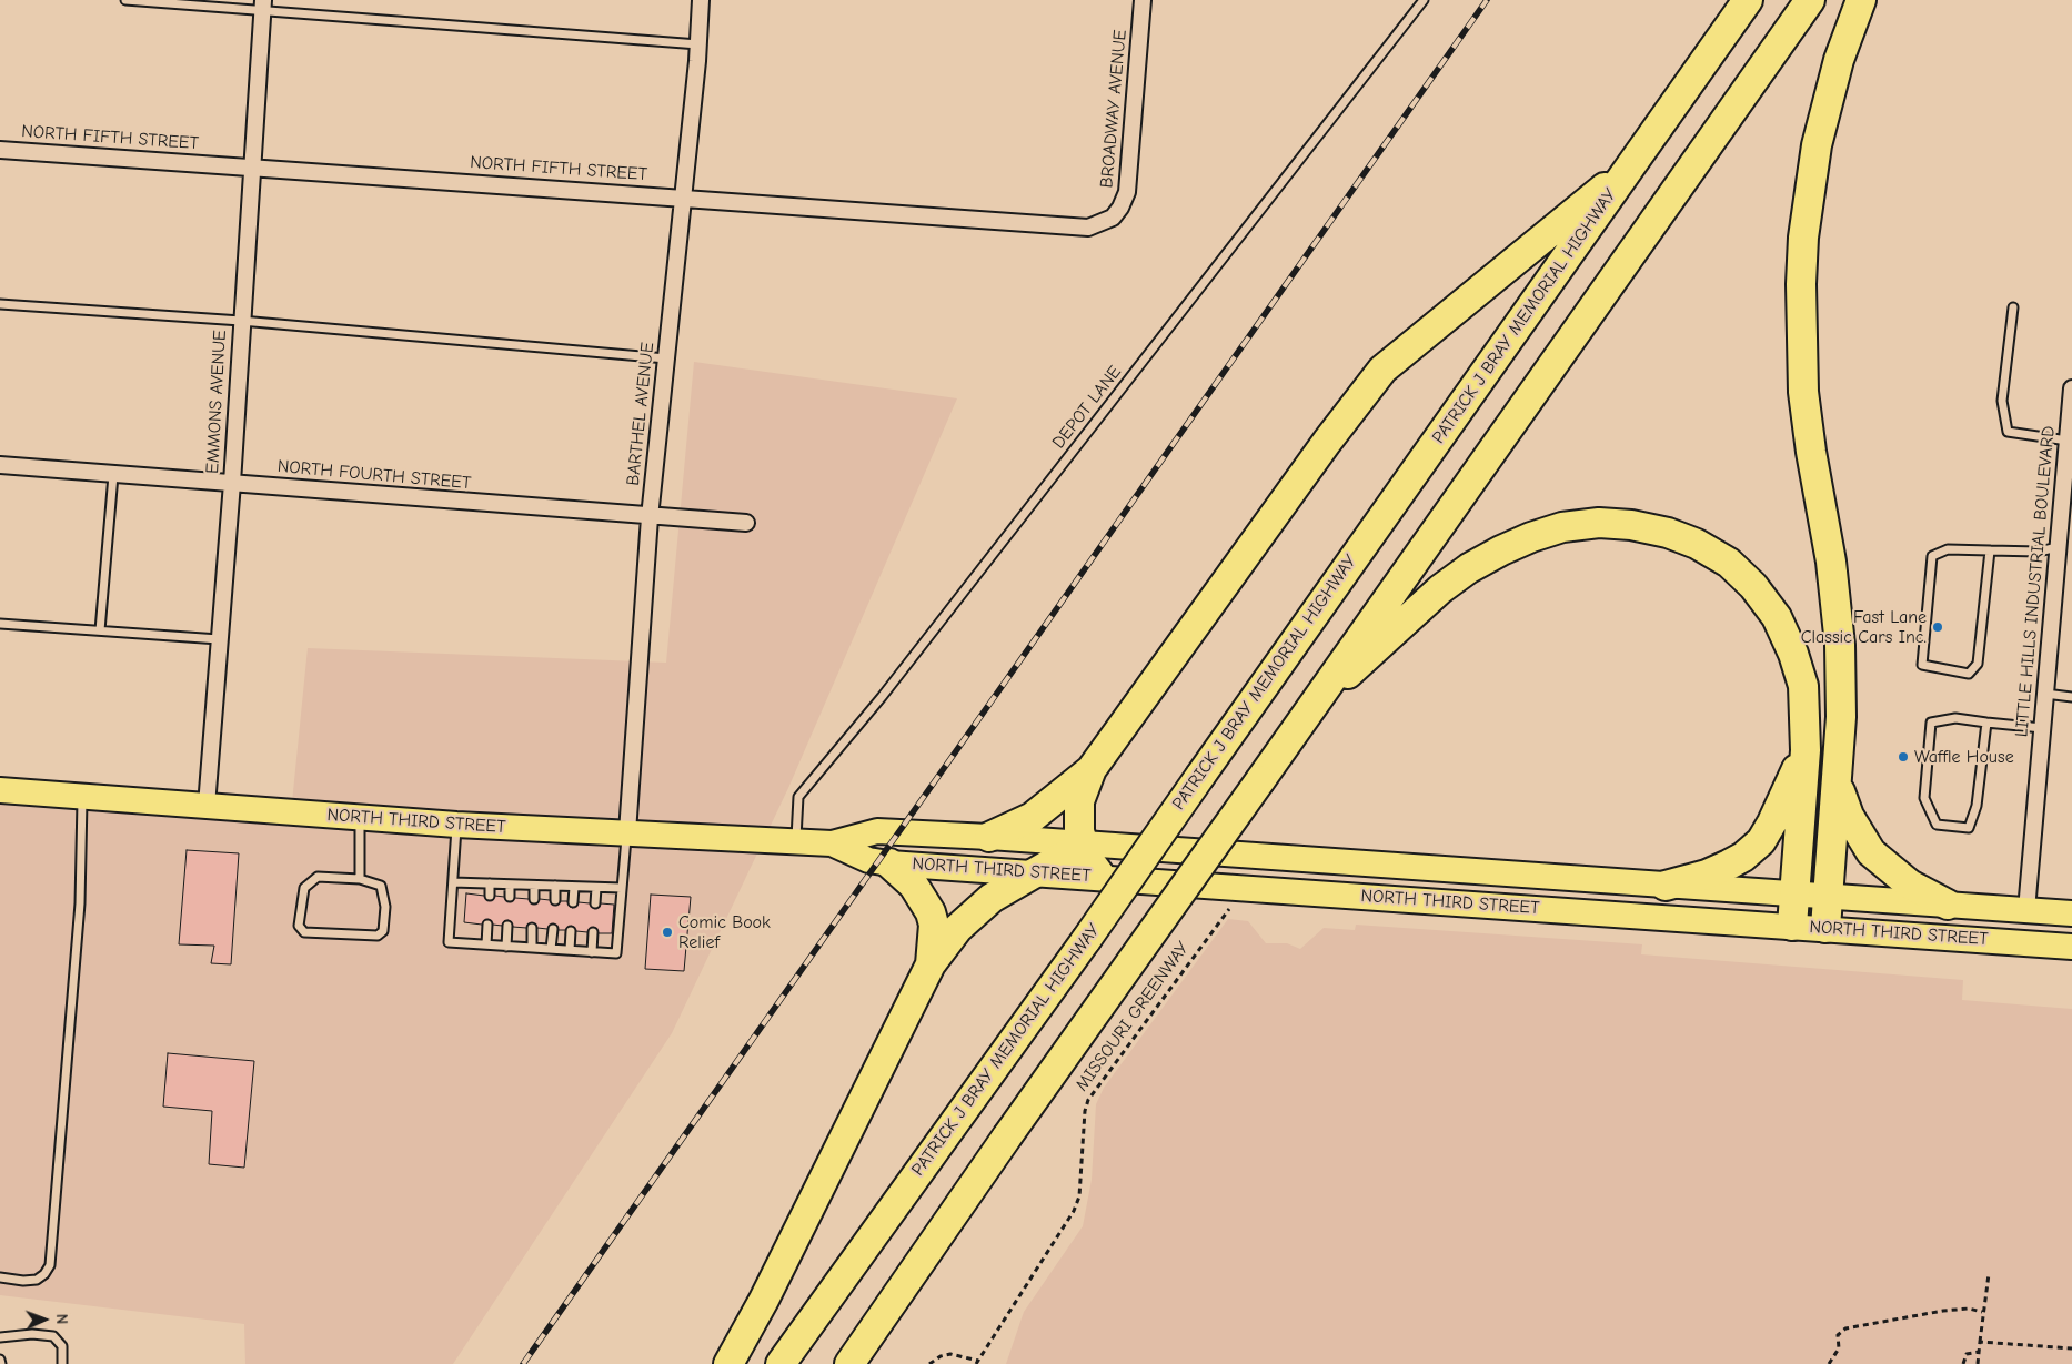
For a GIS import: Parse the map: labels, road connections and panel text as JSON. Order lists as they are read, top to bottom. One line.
{"streets":{"highway":["PATRICK J BRAY MEMORIAL HIGHWAY"],"main road":["NORTH THIRD STREET"],"street":["BROADWAY AVENUE","NORTH FIFTH STREET","EMMONS AVENUE","BARTHEL AVENUE","NORTH FOURTH STREET","LITTLE HILLS INDUSTRIAL BOULEVARD"],"lane":["DEPOT LANE"],"path":["MISSOURI GREENWAY"]},"crossings":[["BROADWAY AVENUE","NORTH FIFTH STREET"],["NORTH FIFTH STREET","EMMONS AVENUE"],["NORTH FIFTH STREET","BARTHEL AVENUE"],["EMMONS AVENUE","NORTH FOURTH STREET"],["EMMONS AVENUE","NORTH THIRD STREET"],["DEPOT LANE","NORTH THIRD STREET"],["BARTHEL AVENUE","NORTH FOURTH STREET"],["BARTHEL AVENUE","NORTH THIRD STREET"],["LITTLE HILLS INDUSTRIAL BOULEVARD","NORTH THIRD STREET"]],"places":["Fast Lane Classic Cars Inc.","Waffle House","Comic Book Relief"],"north":"right"}
